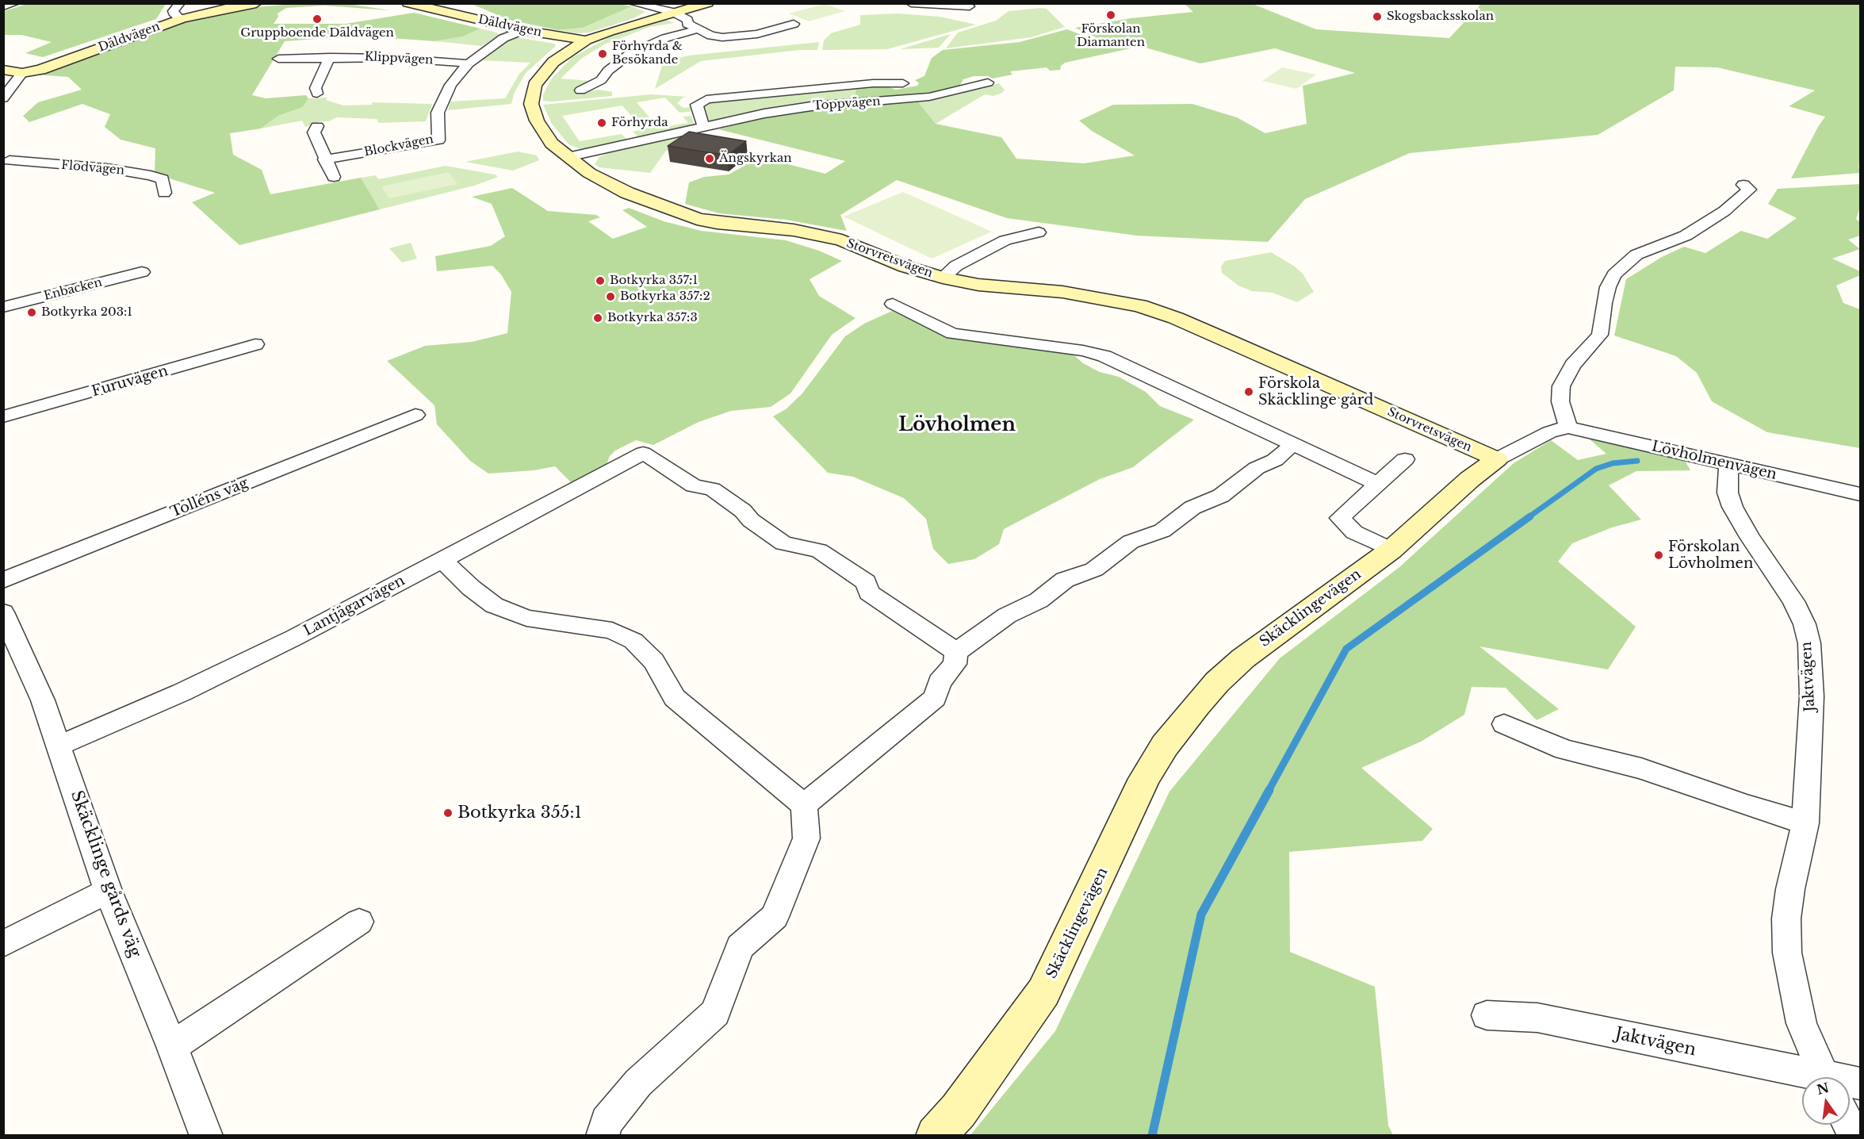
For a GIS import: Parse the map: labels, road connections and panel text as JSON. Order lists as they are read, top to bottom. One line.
{"streets":{"street":["Däldvägen","Klippvägen","Toppvägen","Blockvägen","Flodvägen","Storvretsvägen","Enbacken","Furuvägen","Lövholmenvägen","Tolléns väg","Lantjägarvägen","Skäcklingevägen","Jaktvägen","Skäcklinge gårds väg"]},"crossings":[["Däldvägen","Blockvägen"],["Däldvägen","Storvretsvägen"],["Klippvägen","Blockvägen"],["Toppvägen","Storvretsvägen"],["Storvretsvägen","Skäcklingevägen"],["Lövholmenvägen","Skäcklingevägen"],["Lövholmenvägen","Jaktvägen"],["Lantjägarvägen","Skäcklinge gårds väg"]],"districts":["Lövholmen"],"places":["Förskolan Diamanten","Skogsbacksskolan","Gruppboende Däldvägen","Förhyrda & Besökande","Förhyrda","Ängskyrkan","Botkyrka 357:1","Botkyrka 357:2","Botkyrka 203:1","Botkyrka 357:3","Förskola Skäcklinge gård","Förskolan Lövholmen","Botkyrka 355:1"],"north":"top"}
